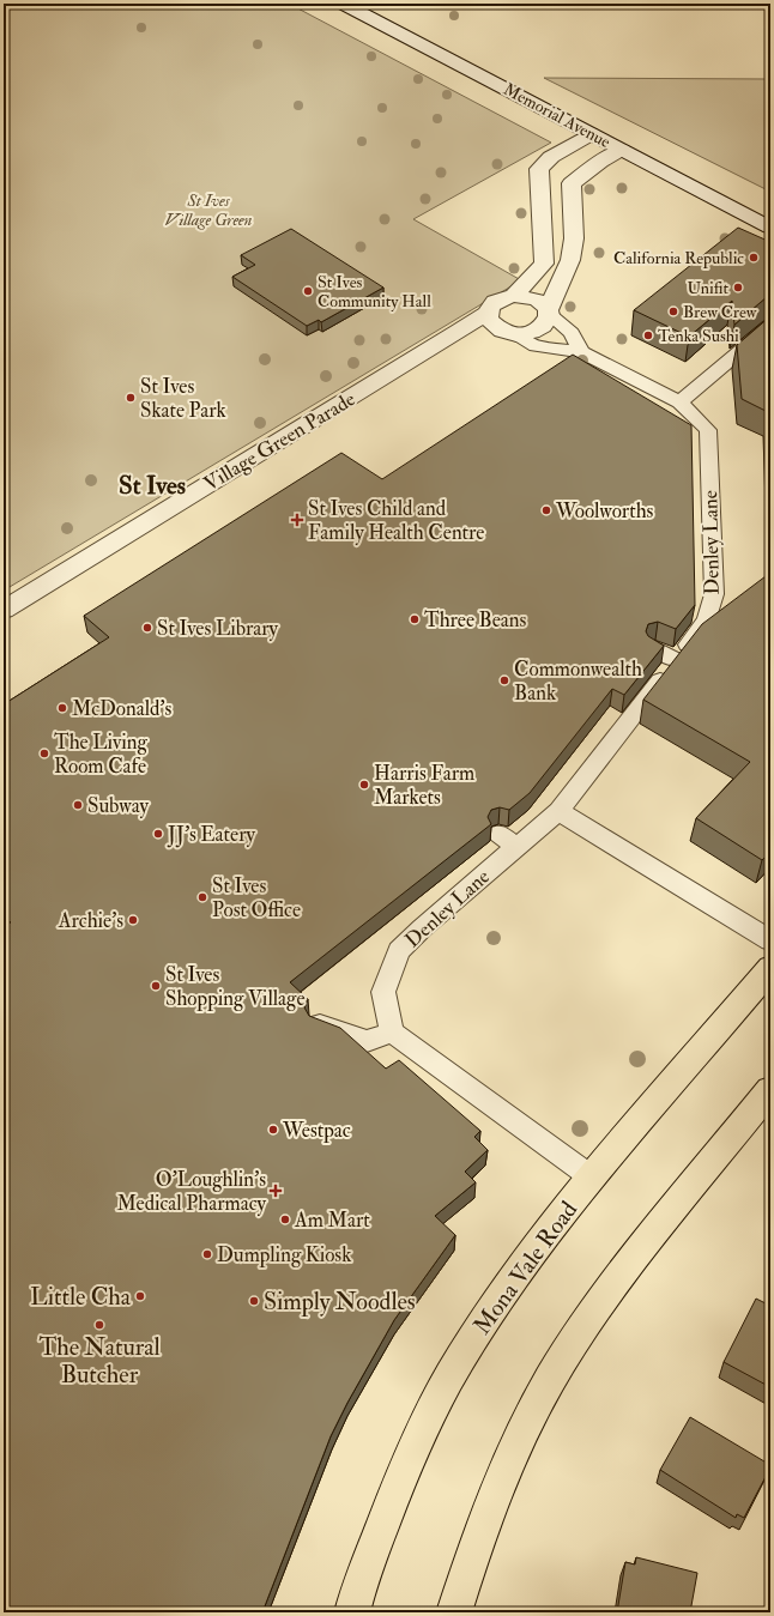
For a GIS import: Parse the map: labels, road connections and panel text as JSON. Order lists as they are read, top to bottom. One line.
{"streets":{"highway":["Mona Vale Road"],"street":["Memorial Avenue","Village Green Parade"],"lane":["Denley Lane"]},"crossings":[["Village Green Parade","Denley Lane"]],"districts":["St Ives"],"parks":["St Ives Village Green"],"places":{"other":["California Republic","Unifit","St Ives Community Hall","Brew Crew","Tenka Sushi","St Ives Skate Park","Woolworths","Three Beans","St Ives Library","Commonwealth Bank","McDonald's","The Living Room Cafe","Harris Farm Markets","Subway","JJ's Eatery","St Ives Post Office","Archie's","St Ives Shopping Village","Westpac","Am Mart","Dumpling Kiosk","Little Cha","Simply Noodles","The Natural Butcher"],"health":["St Ives Child and Family Health Centre","O'Loughlin's Medical Pharmacy"]}}
